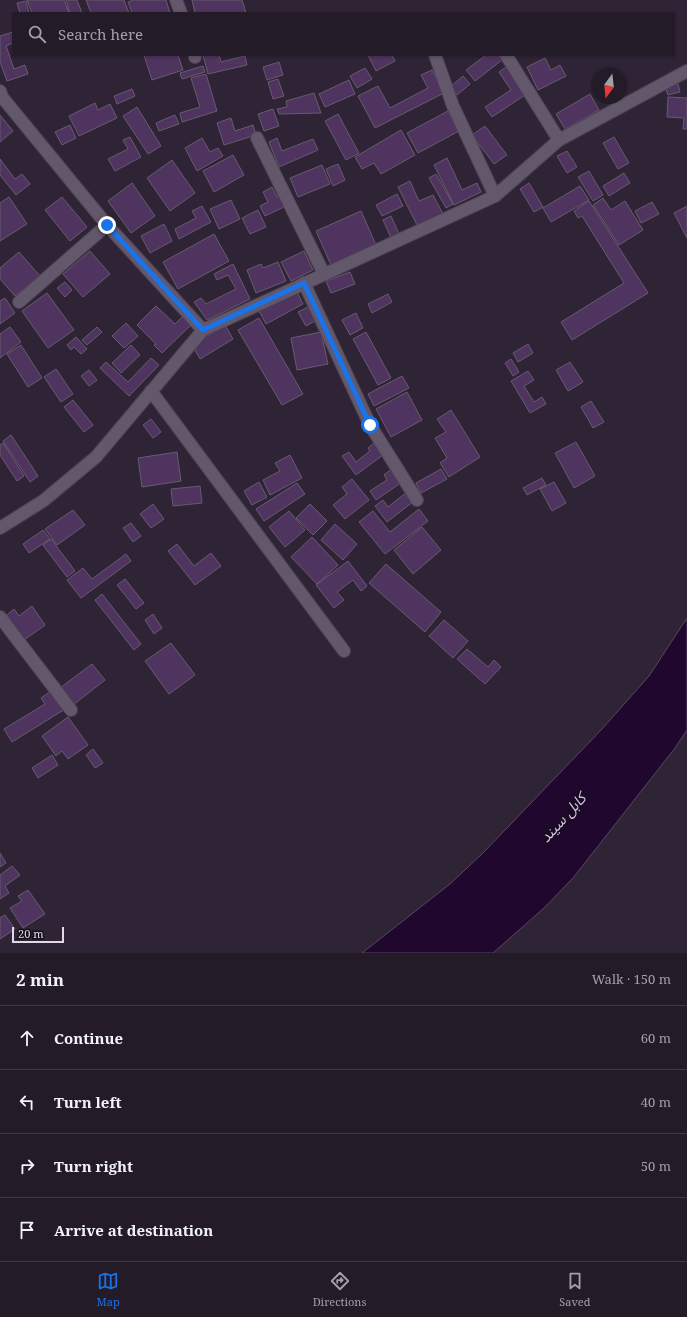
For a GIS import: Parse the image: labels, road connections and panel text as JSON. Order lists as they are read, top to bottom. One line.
{"water":["کابل سيند"],"scale_bar":"20 m","north":"bottom","page":{"search":"Search here","scale":"20 m","heading":["2 min","Walk · 150 m"],"list":[["Continue","60 m"],["Turn left","40 m"],["Turn right","50 m"],"Arrive at destination"],"nav":["Map","Directions","Saved"]}}
